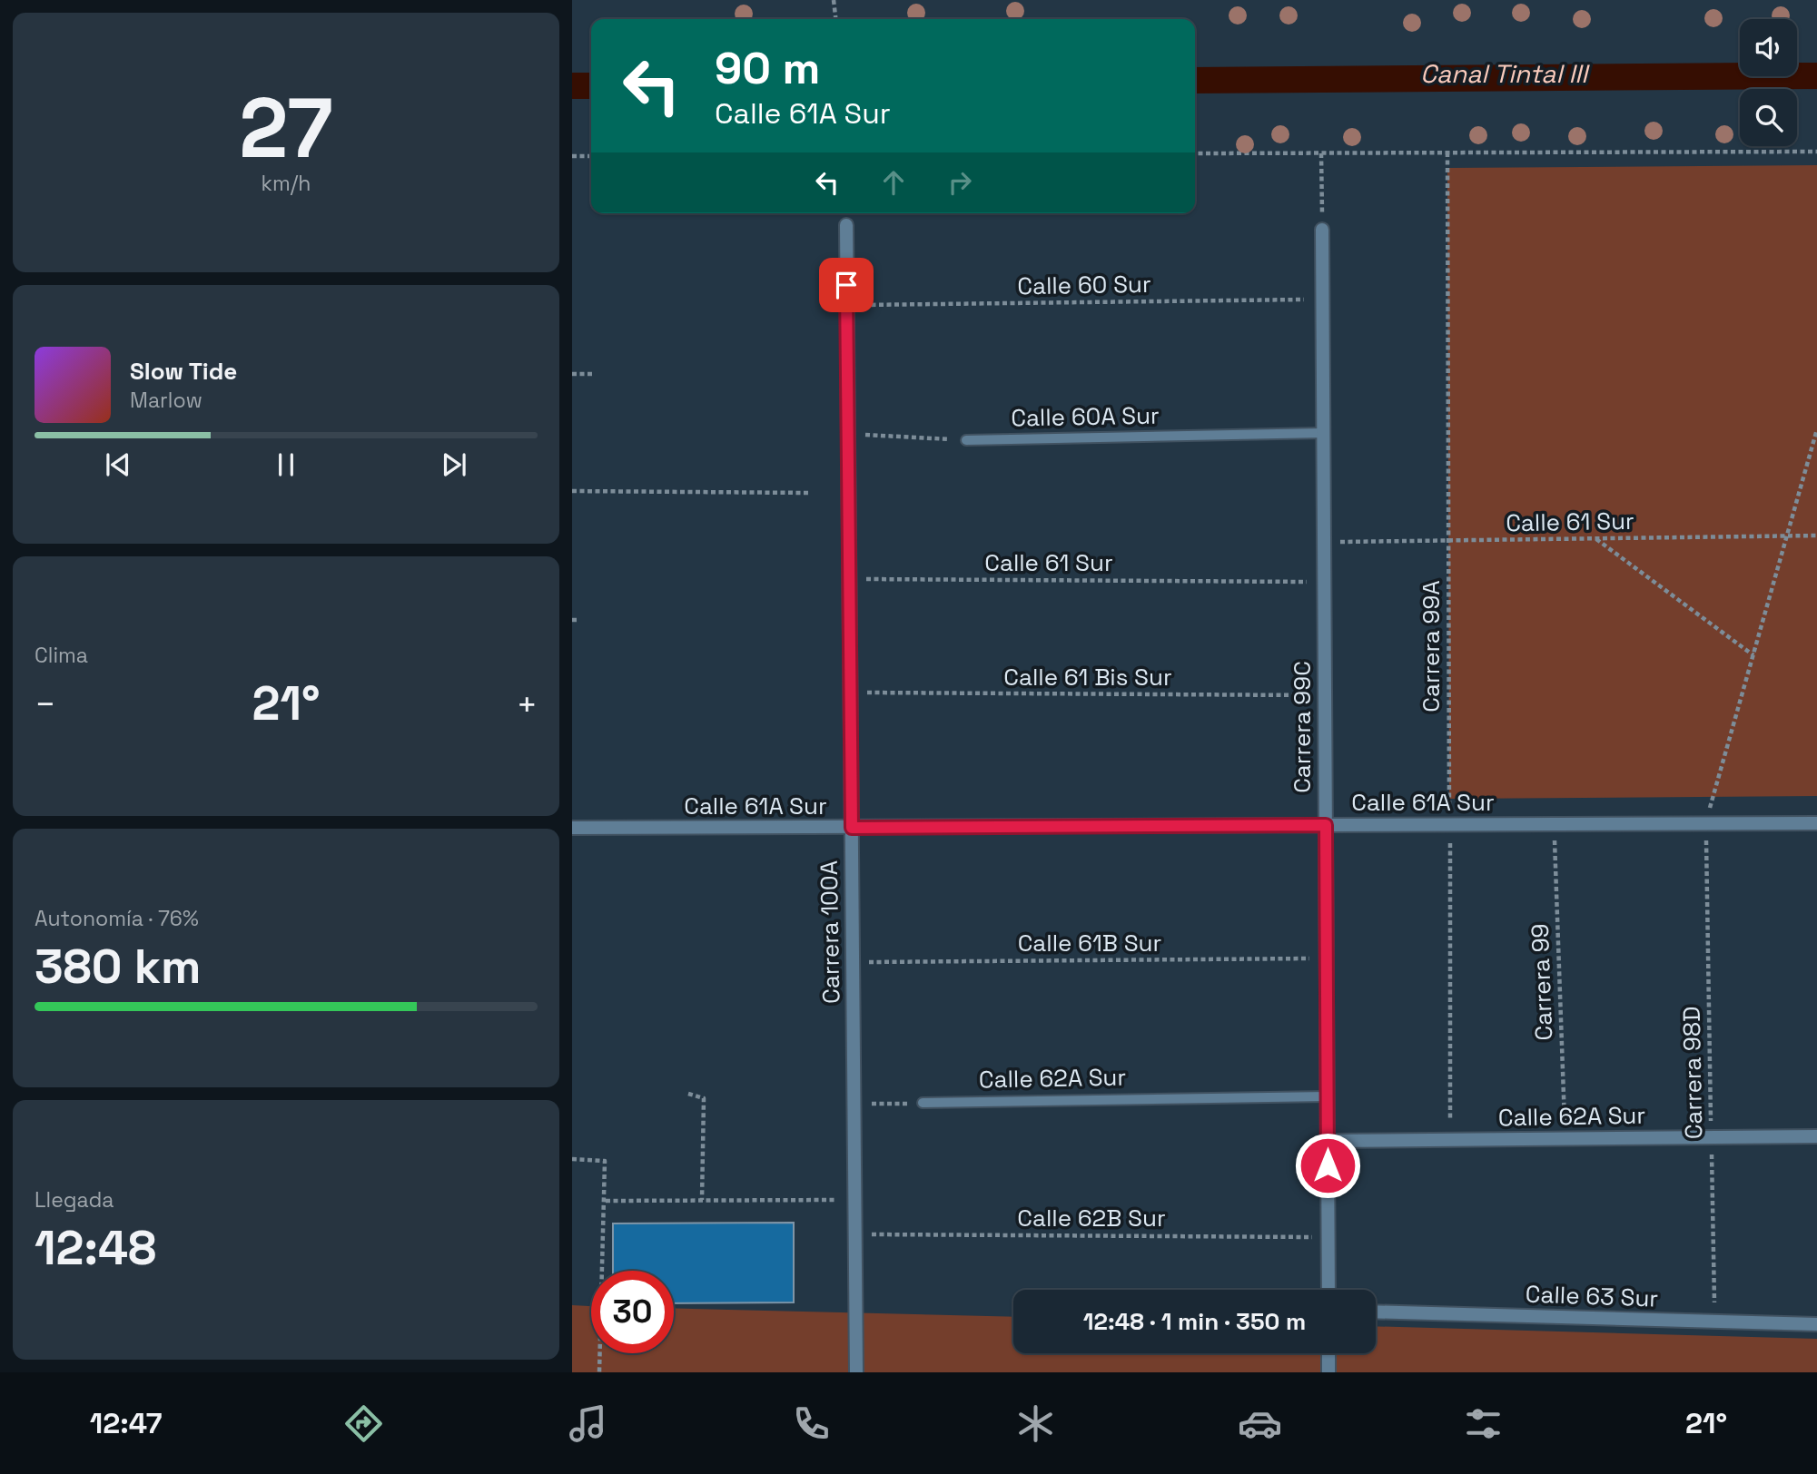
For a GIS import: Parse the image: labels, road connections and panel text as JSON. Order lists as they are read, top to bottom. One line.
{"streets":{"street":["Carrera 99C","Calle 61A Sur","Carrera 100A","Calle 62A Sur","Calle 63 Sur"],"lane":["Calle 60A Sur"],"path":["Calle 60 Sur","Calle 61 Sur","Carrera 99A","Calle 61 Bis Sur","Calle 61B Sur","Carrera 99","Carrera 98D","Calle 62B Sur"]},"crossings":[["Calle 60 Sur","Carrera 99C"],["Calle 60 Sur","Carrera 100A"],["Calle 60A Sur","Carrera 99C"],["Calle 61 Sur","Carrera 99A"],["Calle 61 Sur","Carrera 99C"],["Calle 61 Sur","Carrera 100A"],["Calle 61 Sur","Carrera 98D"],["Carrera 99A","Calle 61A Sur"],["Carrera 99A","Calle 62A Sur"],["Calle 61 Bis Sur","Carrera 99C"],["Calle 61 Bis Sur","Carrera 100A"],["Carrera 99C","Calle 61A Sur"],["Carrera 99C","Calle 61B Sur"],["Carrera 99C","Calle 62A Sur"],["Carrera 99C","Calle 62B Sur"],["Calle 61A Sur","Carrera 100A"],["Calle 61A Sur","Carrera 99"],["Calle 61A Sur","Carrera 98D"],["Carrera 100A","Calle 61B Sur"],["Carrera 100A","Calle 62B Sur"],["Carrera 99","Calle 62A Sur"],["Carrera 98D","Calle 62A Sur"],["Carrera 98D","Calle 63 Sur"]],"water":["Canal Tintal III"],"page":{"tile":[["27","km/h"],"Clima",["Autonomía · 76%","380 km"],["Llegada","12:48"]],"turn":["90 m","Calle 61A Sur"],"song":["Slow Tide","Marlow"],"heat":["−","21°","+"],"limit":"30","trip":"12:48 · 1 min · 350 m","tabs":["12:47","21°"]}}
